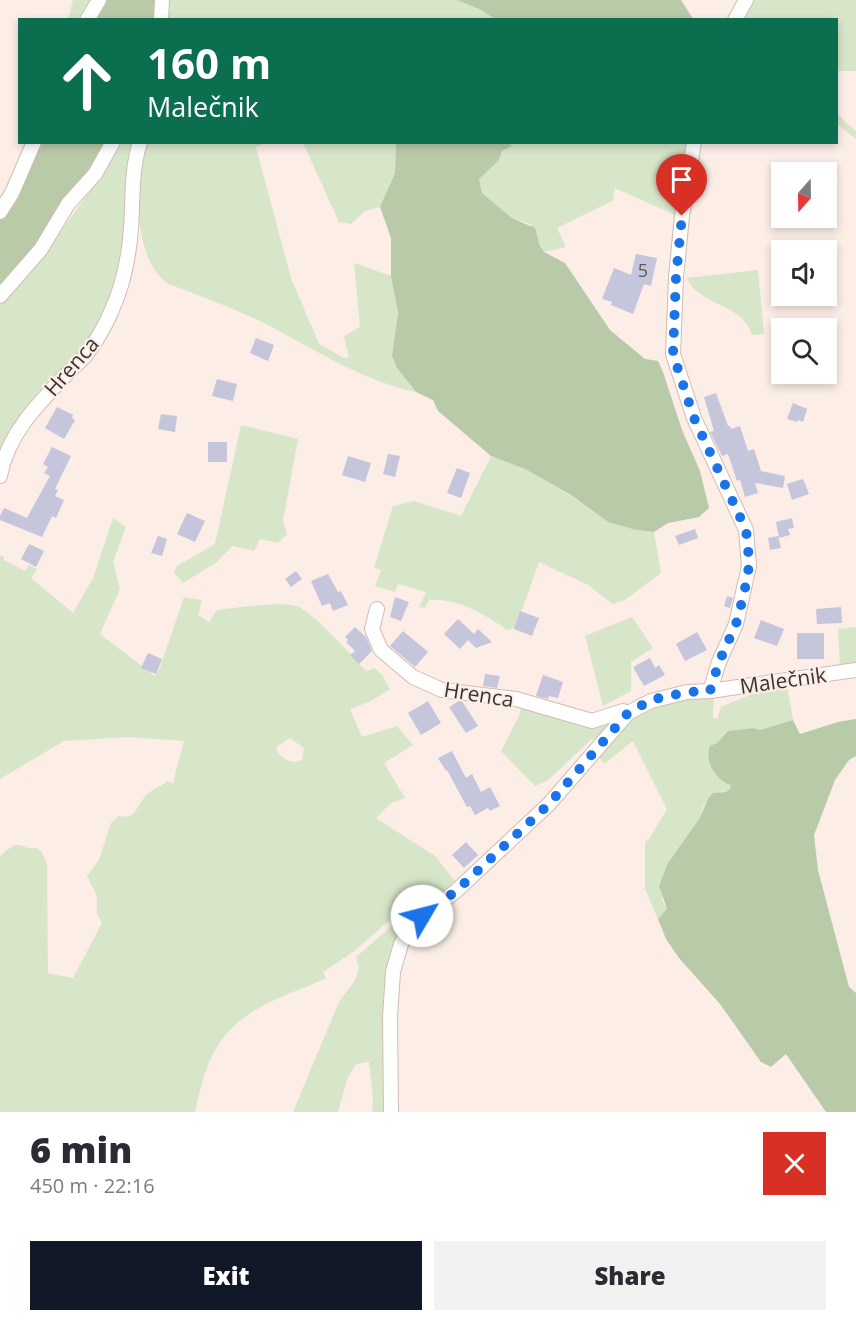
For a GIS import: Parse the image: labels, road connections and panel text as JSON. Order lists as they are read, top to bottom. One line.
{"streets":{"street":["Hrenca","Malečnik"]},"crossings":[["Hrenca","Malečnik"]],"house_numbers":["5"],"north":"bottom","page":{"turn":["160 m","Malečnik"],"heading":["6 min","450 m · 22:16"],"buttons":["Exit","Share"]}}
